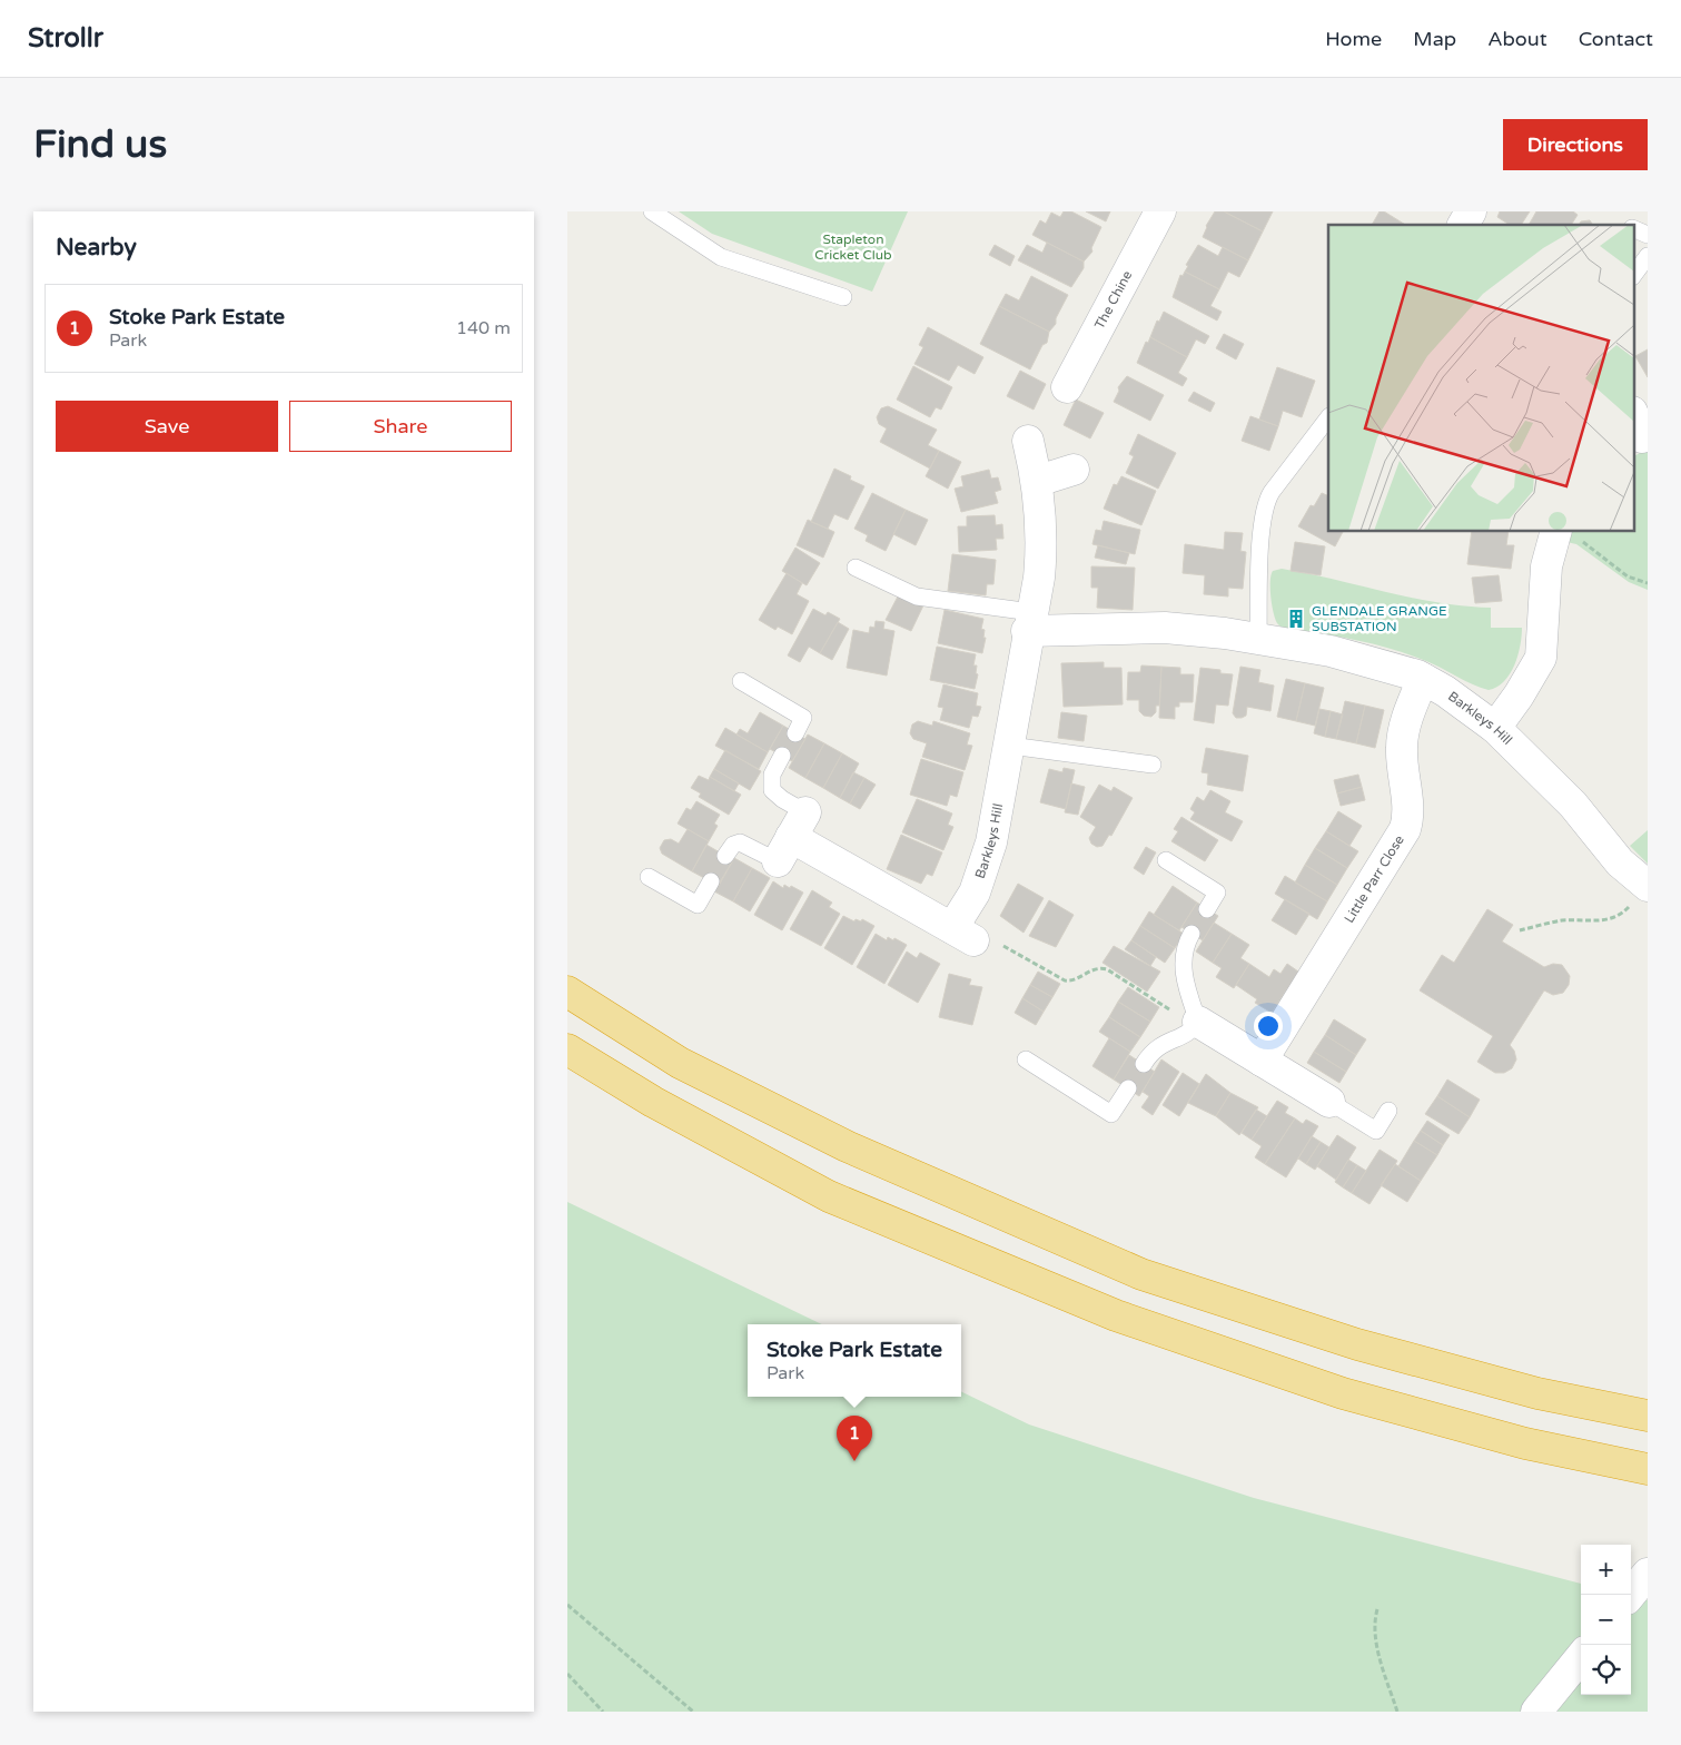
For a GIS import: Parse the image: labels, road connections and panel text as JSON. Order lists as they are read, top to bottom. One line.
{"streets":{"street":["The Chine","Barkleys Hill","Little Parr Close"]},"crossings":[["Barkleys Hill","Little Parr Close"]],"parks":["Stapleton Cricket Club"],"places":{"building":["GLENDALE GRANGE SUBSTATION"]},"page":{"header":"Strollr","nav":["Home","Map","About","Contact"],"buttons":["Directions",["Save","Share"]],"title":"Find us","heading":"Nearby","list":[{"mark":"1","name":"Stoke Park Estate","note":"Park","value":"140 m"}],"popup":["Stoke Park Estate","Park"],"pins":"1","map_buttons":["+","−"]}}
